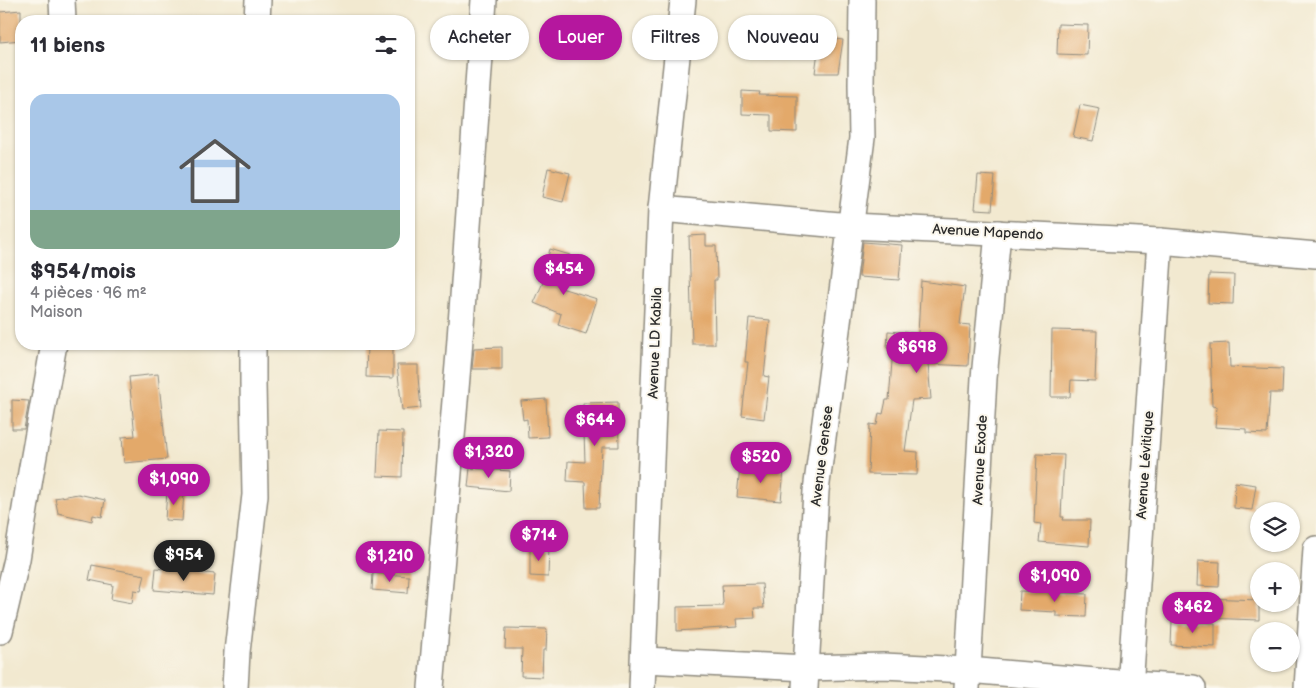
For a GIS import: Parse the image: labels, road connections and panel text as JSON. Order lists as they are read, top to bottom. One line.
{"streets":{"street":["Avenue Mapendo","Avenue LD Kabila","Avenue Genèse","Avenue Exode","Avenue Lévitique"]},"crossings":[["Avenue Mapendo","Avenue LD Kabila"],["Avenue Mapendo","Avenue Genèse"],["Avenue Mapendo","Avenue Exode"],["Avenue Mapendo","Avenue Lévitique"]],"page":{"chip":["Acheter","Louer","Filtres","Nouveau"],"heading":"11 biens","list":[{"name":"$954/mois","note":"4 pièces · 96 m² · Maison"}],"price":["$454","$698","$644","$1,320","$520","$1,090","$714","$954","$1,210","$1,090","$462"],"map_buttons":["+","−"]}}
